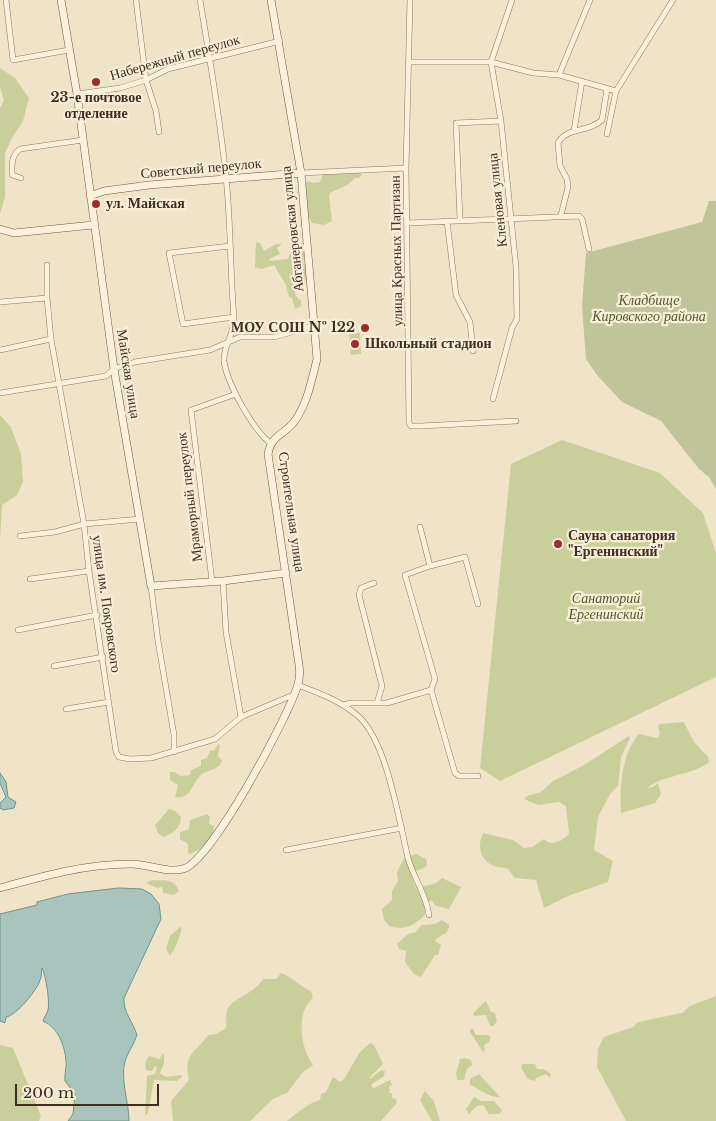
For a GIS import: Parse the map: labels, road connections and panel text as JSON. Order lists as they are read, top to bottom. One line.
{"streets":{"street":["Набережный переулок","Советский переулок","Кленовая улица","Абганеровская улица","улица Красных Партизан","Майская улица","Мраморный переулок","Строительная улица","улица им. Покровского"]},"crossings":[["Набережный переулок","Абганеровская улица"],["Набережный переулок","Майская улица"],["Набережный переулок","Строительная улица"],["Советский переулок","Абганеровская улица"],["Советский переулок","улица Красных Партизан"],["Советский переулок","Майская улица"],["Советский переулок","Строительная улица"],["Абганеровская улица","Строительная улица"],["Майская улица","улица им. Покровского"],["Мраморный переулок","Строительная улица"],["Строительная улица","улица им. Покровского"]],"parks":["Кладбище Кировского района","Санаторий Ергенинский"],"places":["23-е почтовое отделение","ул. Майская","МОУ СОШ № 122","Школьный стадион","Сауна санатория \"Ергенинский\""],"scale_bar":"200 m"}
